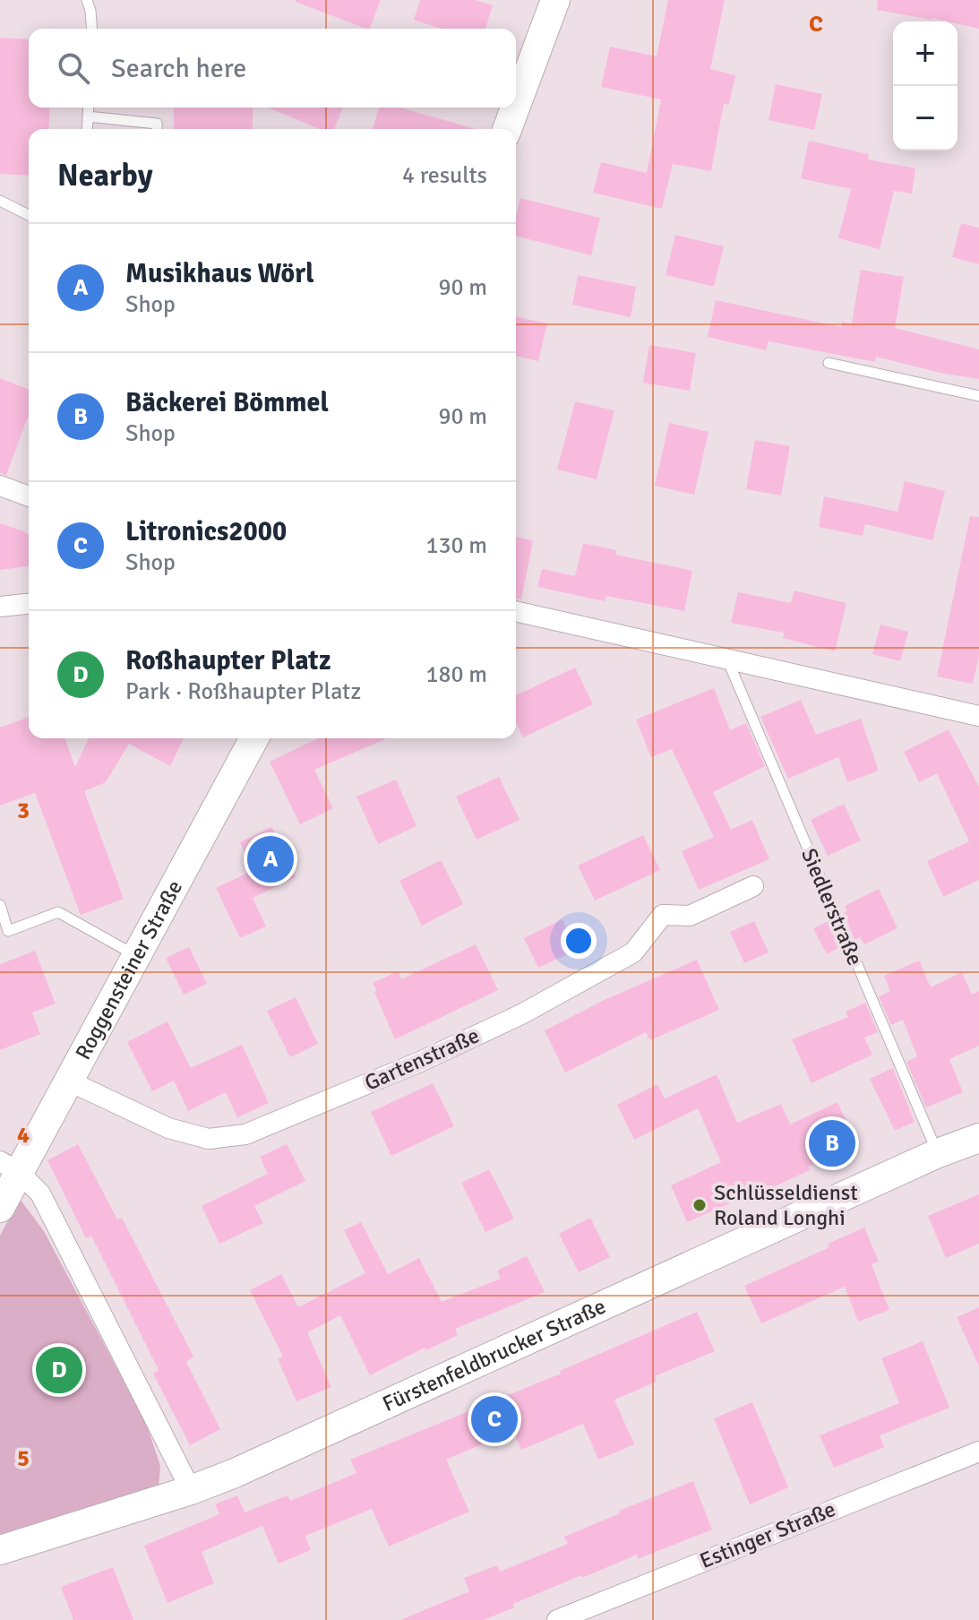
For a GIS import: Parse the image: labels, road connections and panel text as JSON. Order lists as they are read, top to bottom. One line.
{"streets":{"main road":["Roggensteiner Straße","Fürstenfeldbrucker Straße"],"street":["Gartenstraße","Estinger Straße"],"lane":["Siedlerstraße"]},"crossings":[["Siedlerstraße","Fürstenfeldbrucker Straße"],["Roggensteiner Straße","Gartenstraße"]],"places":["Schlüsseldienst Roland Longhi"],"page":{"map_buttons":["+","−"],"search":"Search here","heading":["Nearby","4 results"],"list":[{"mark":"A","name":"Musikhaus Wörl","note":"Shop","value":"90 m"},{"mark":"B","name":"Bäckerei Bömmel","note":"Shop","value":"90 m"},{"mark":"C","name":"Litronics2000","note":"Shop","value":"130 m"},{"mark":"D","name":"Roßhaupter Platz","note":"Park · Roßhaupter Platz","value":"180 m"}],"pins":["A","B","D","C"]},"grid":{"columns":["C"],"rows":["3","4","5"]}}
